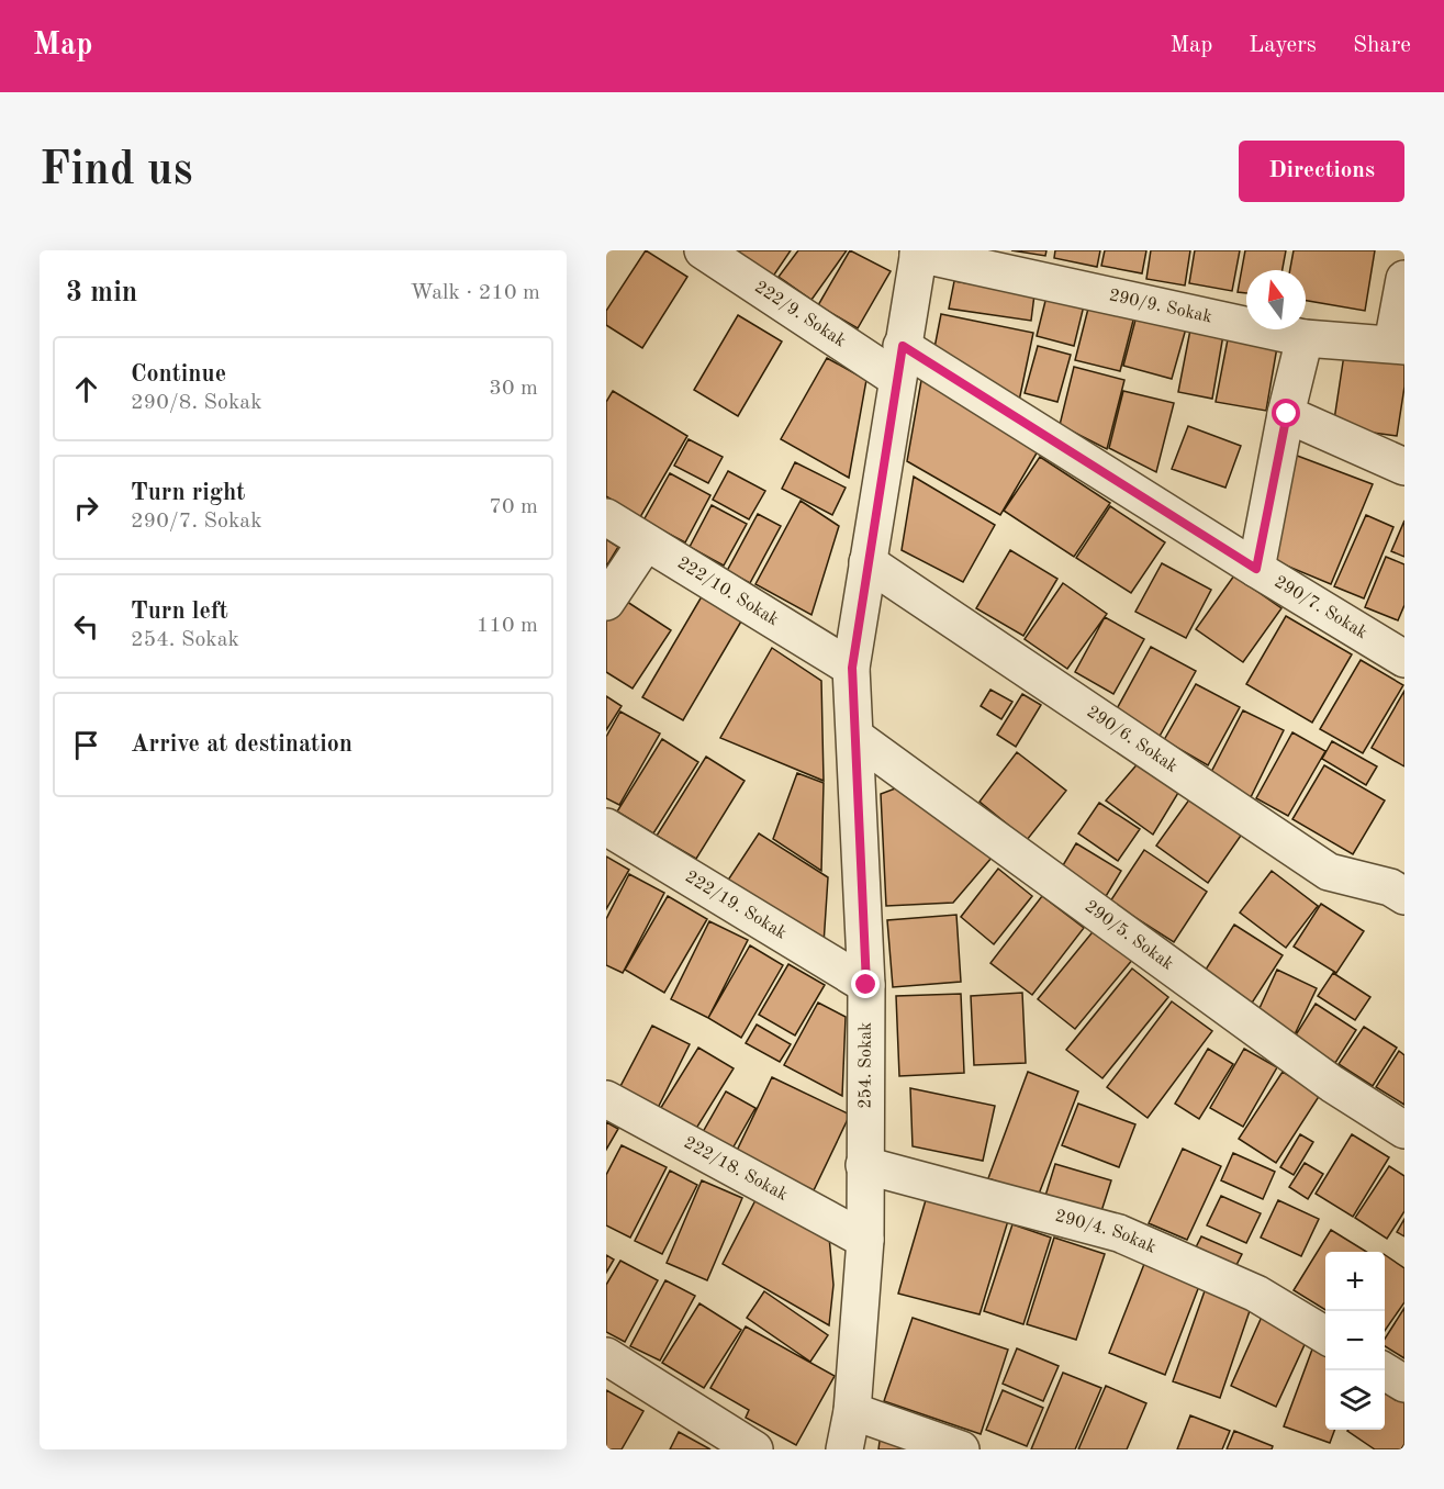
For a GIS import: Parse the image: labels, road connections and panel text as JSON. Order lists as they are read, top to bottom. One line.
{"streets":{"street":["290/9. Sokak","222/9. Sokak","222/10. Sokak","290/7. Sokak","290/6. Sokak","222/19. Sokak","290/5. Sokak","254. Sokak","222/18. Sokak","290/4. Sokak"]},"crossings":[["290/9. Sokak","254. Sokak"],["222/9. Sokak","290/7. Sokak"],["222/9. Sokak","254. Sokak"],["222/10. Sokak","254. Sokak"],["290/7. Sokak","254. Sokak"],["290/6. Sokak","254. Sokak"],["222/19. Sokak","254. Sokak"],["290/5. Sokak","254. Sokak"],["254. Sokak","222/18. Sokak"],["254. Sokak","290/4. Sokak"]],"north":"top","page":{"header":"Map","nav":["Map","Layers","Share"],"buttons":"Directions","title":"Find us","heading":["3 min","Walk · 210 m"],"list":[["Continue","290/8. Sokak","30 m"],["Turn right","290/7. Sokak","70 m"],["Turn left","254. Sokak","110 m"],"Arrive at destination"],"map_buttons":["+","−"]}}
